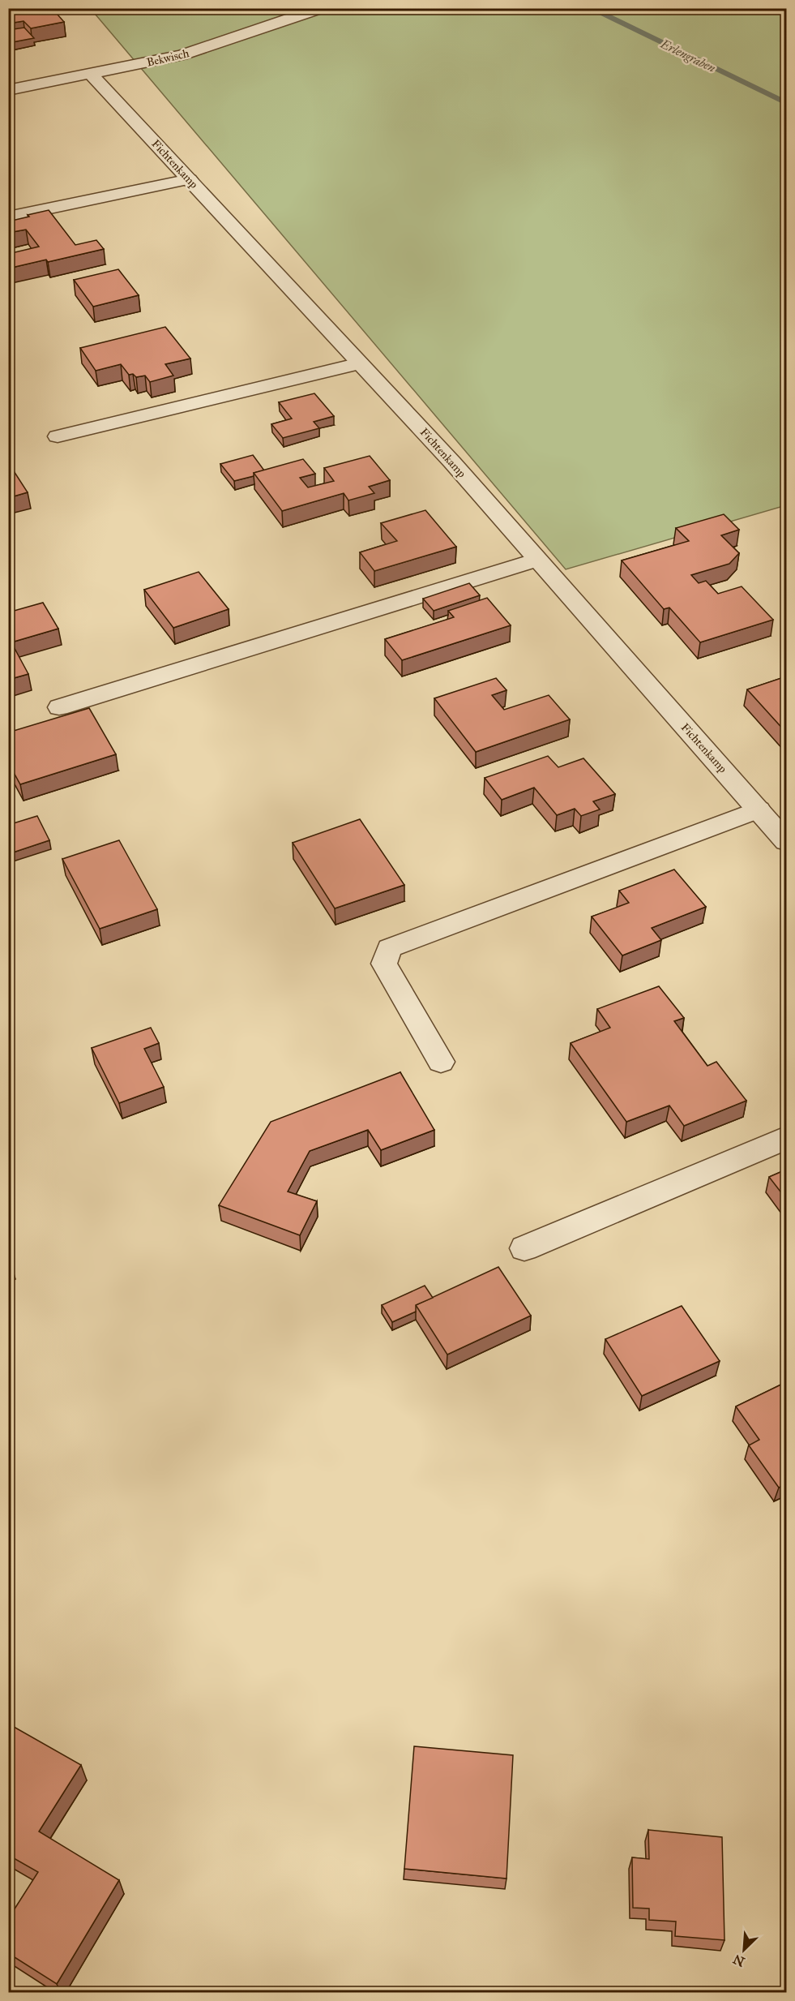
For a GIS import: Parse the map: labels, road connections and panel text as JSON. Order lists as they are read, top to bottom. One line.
{"streets":{"street":["Bekwisch","Fichtenkamp"]},"crossings":[["Bekwisch","Fichtenkamp"]],"water":["Erlengraben"],"north":"bottom left"}
